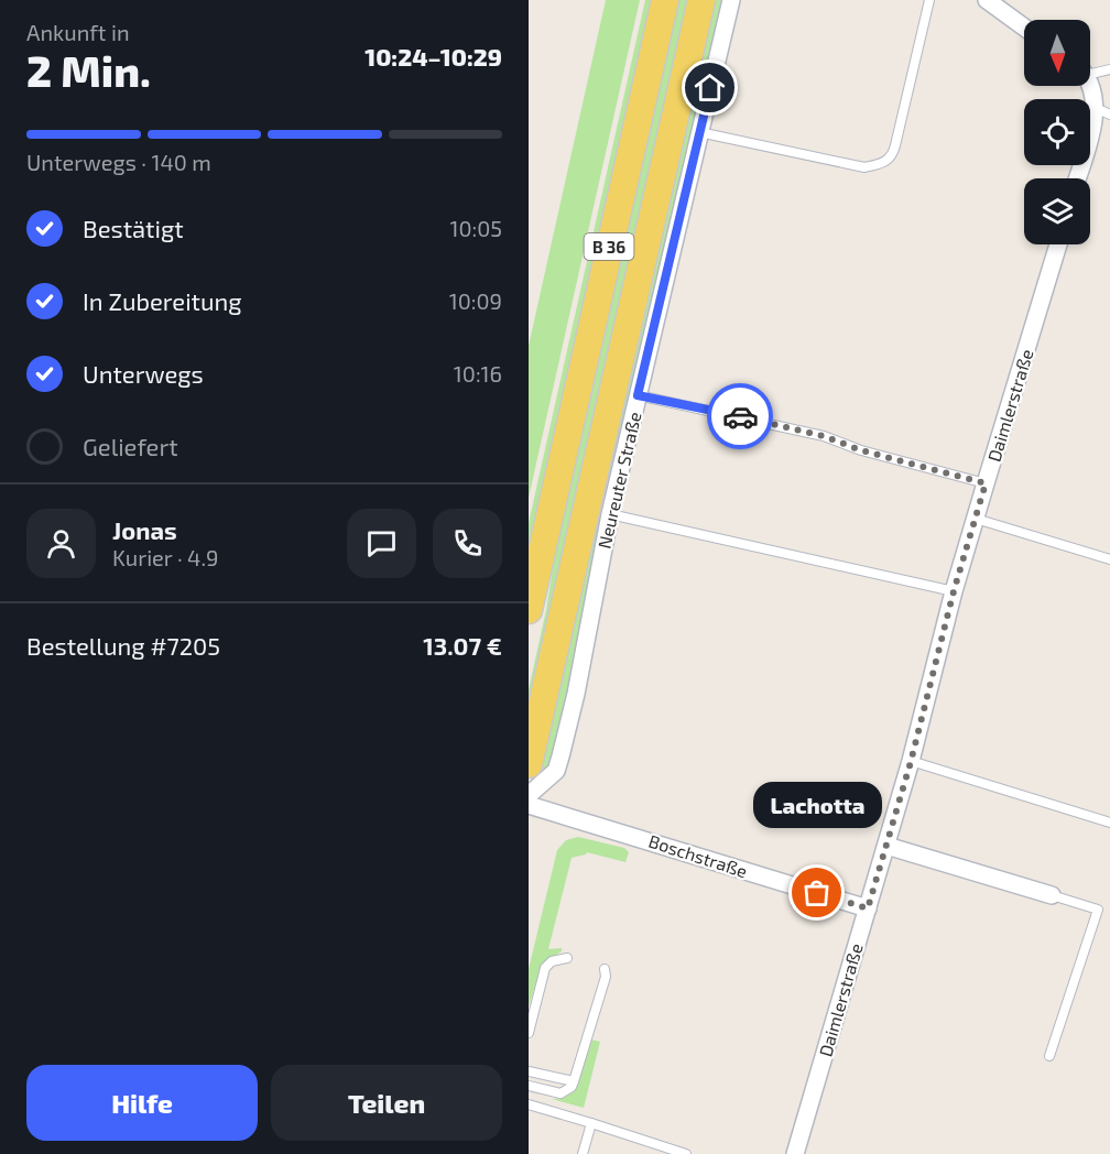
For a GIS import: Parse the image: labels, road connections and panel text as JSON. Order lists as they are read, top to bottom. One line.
{"streets":{"main road":["B 36","Neureuter Straße"],"street":["Daimlerstraße","Boschstraße"]},"crossings":[["Daimlerstraße","Boschstraße"]],"places":["Lachotta"],"north":"bottom","page":{"heading":["2 Min.","Ankunft in","10:24–10:29"],"panel":["Jonas","Kurier · 4.9","Bestellung #7205","13.07 €"],"bar":"Unterwegs · 140 m","list":[["Bestätigt","10:05"],["In Zubereitung","10:09"],["Unterwegs","10:16"],"Geliefert"],"bubble":"Lachotta","buttons":["Hilfe","Teilen"]}}
